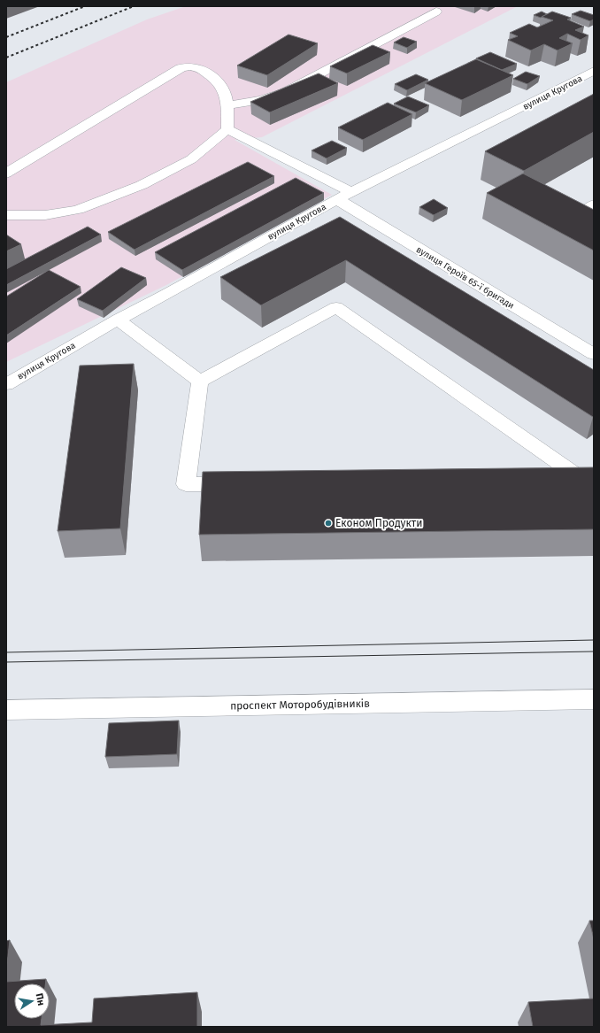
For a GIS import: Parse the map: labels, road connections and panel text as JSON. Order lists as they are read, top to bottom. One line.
{"streets":{"street":["вулиця Кругова","вулиця Героїв 65-ї бригади","проспект Моторобудівників"]},"crossings":[["вулиця Кругова","вулиця Героїв 65-ї бригади"]],"places":["Економ Продукти"],"north":"right"}
